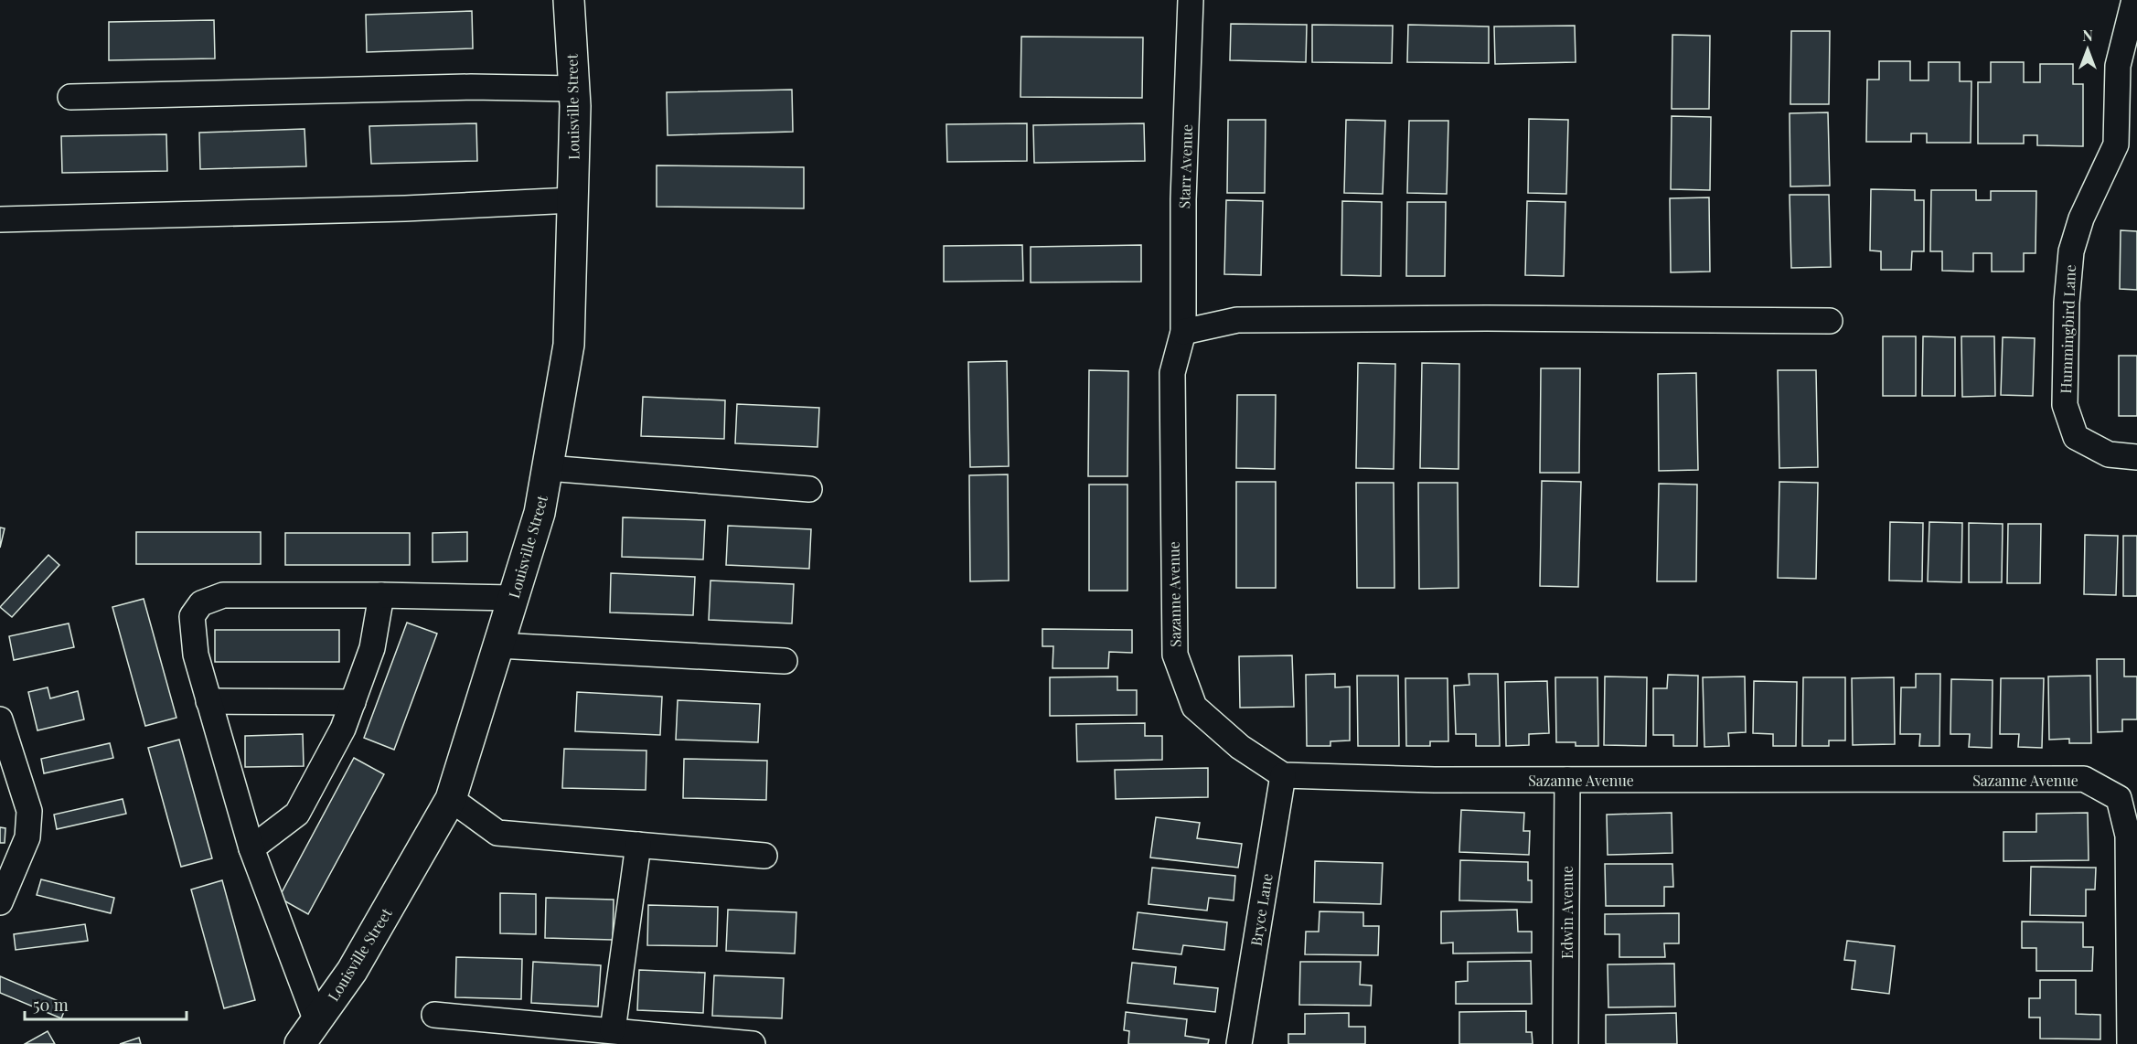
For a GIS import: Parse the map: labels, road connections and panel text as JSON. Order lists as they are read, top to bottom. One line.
{"streets":{"main road":["Louisville Street"],"street":["Starr Avenue","Hummingbird Lane","Sazanne Avenue","Bryce Lane","Edwin Avenue"]},"crossings":[["Starr Avenue","Sazanne Avenue"],["Sazanne Avenue","Bryce Lane"],["Sazanne Avenue","Edwin Avenue"]],"scale_bar":"50 m","north":"top"}
